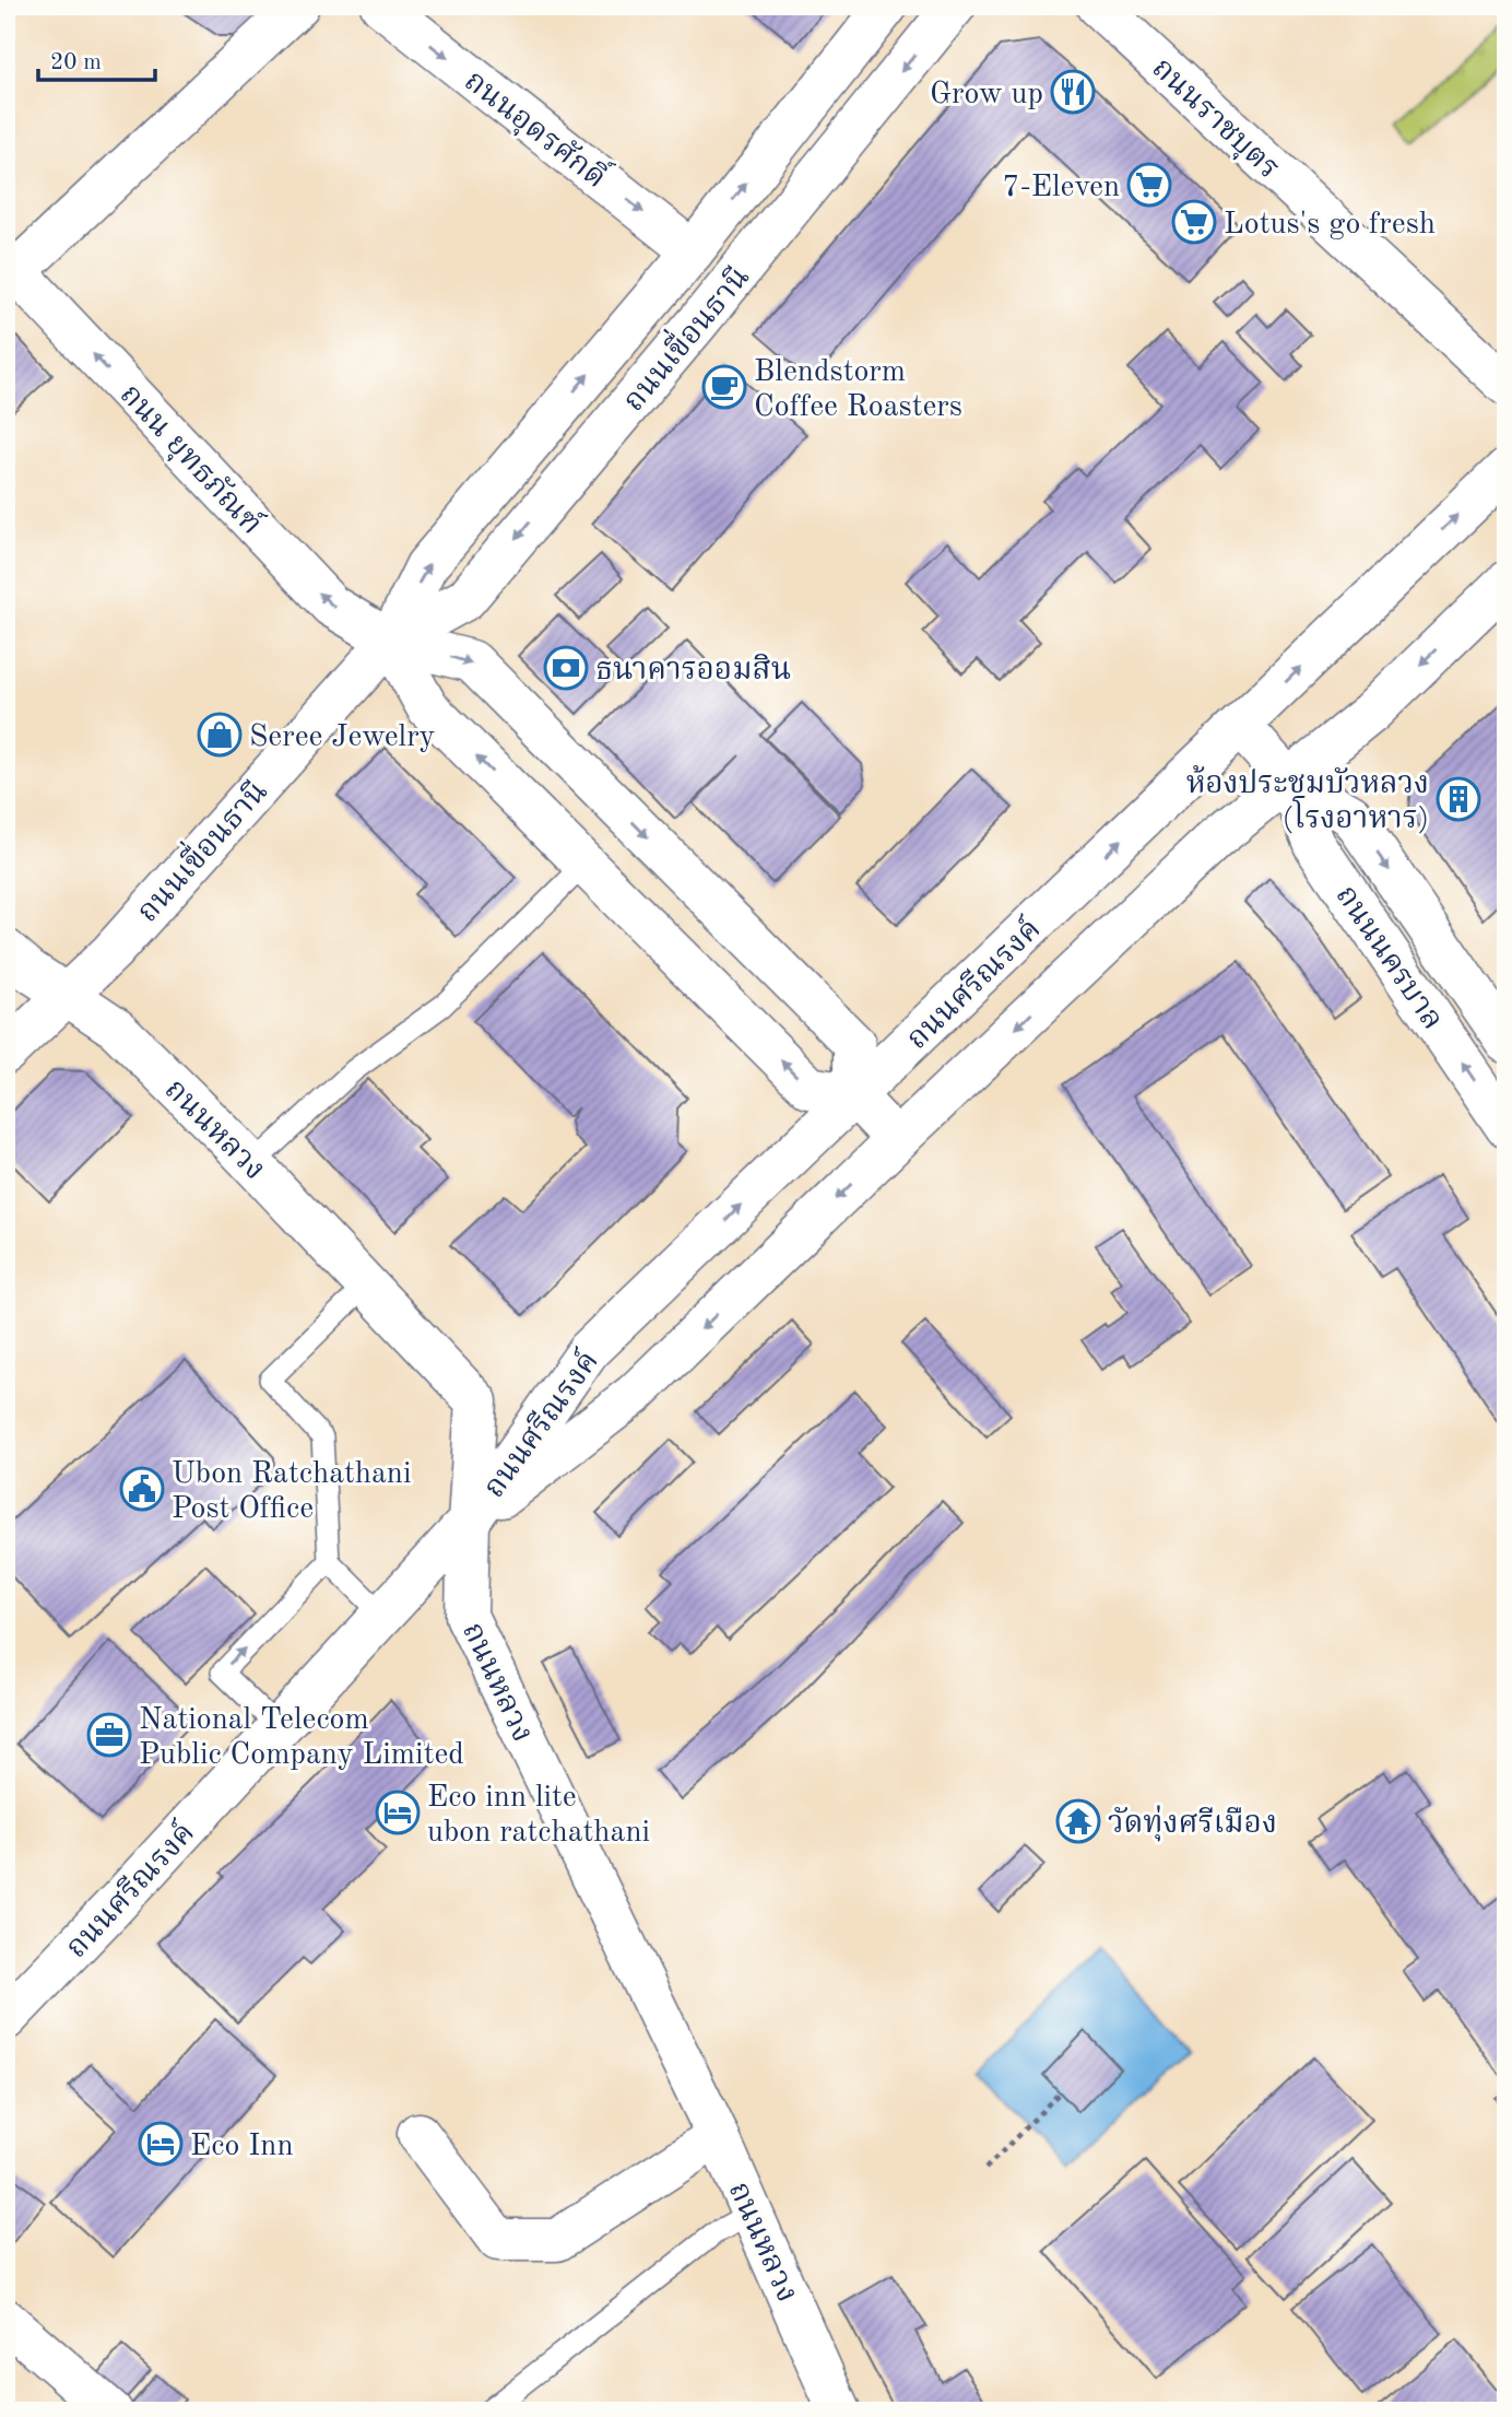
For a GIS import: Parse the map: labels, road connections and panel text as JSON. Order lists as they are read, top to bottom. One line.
{"streets":{"street":["ถนนราชบุตร","ถนนอุดรศักดิ์","ถนนเขื่อนธานี","ถนน ยุทธภัณฑ์","ถนนนครบาล","ถนนศรีณรงค์","ถนนหลวง"]},"crossings":[["ถนนอุดรศักดิ์","ถนนเขื่อนธานี"],["ถนนเขื่อนธานี","ถนน ยุทธภัณฑ์"],["ถนนเขื่อนธานี","ถนนหลวง"],["ถนนนครบาล","ถนนศรีณรงค์"],["ถนนศรีณรงค์","ถนนหลวง"]],"one_way":["ถนนอุดรศักดิ์","ถนน ยุทธภัณฑ์"],"places":{"restaurant":["Grow up"],"supermarket":["7-Eleven","Lotus's go fresh"],"cafe":["Blendstorm Coffee Roasters"],"bank":["ธนาคารออมสิน"],"shop":["Seree Jewelry"],"building":["ห้องประชุมบัวหลวง (โรงอาหาร)"],"public building":["Ubon Ratchathani Post Office"],"office":["National Telecom Public Company Limited"],"hotel":["Eco inn lite ubon ratchathani","Eco Inn"],"temple":["วัดทุ่งศรีเมือง"]},"scale_bar":"20 m"}
